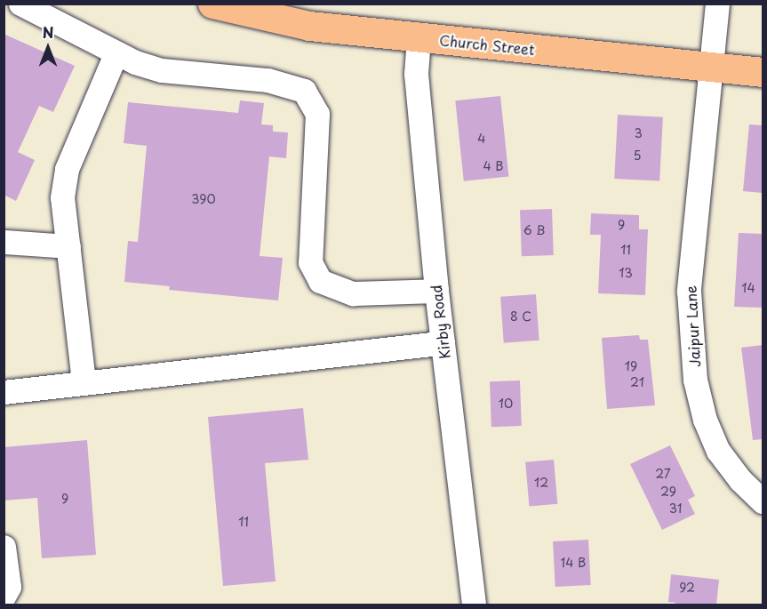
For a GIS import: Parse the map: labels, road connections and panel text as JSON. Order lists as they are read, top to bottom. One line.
{"streets":{"main road":["Church Street"],"street":["Kirby Road","Jaipur Lane"]},"crossings":[["Church Street","Kirby Road"],["Church Street","Jaipur Lane"]],"house_numbers":["3","4","5","4 B","390","9","6 B","11","13","14","8 C","19","21","10","27","12","29","9","31","11","14 B","92"],"north":"top"}
